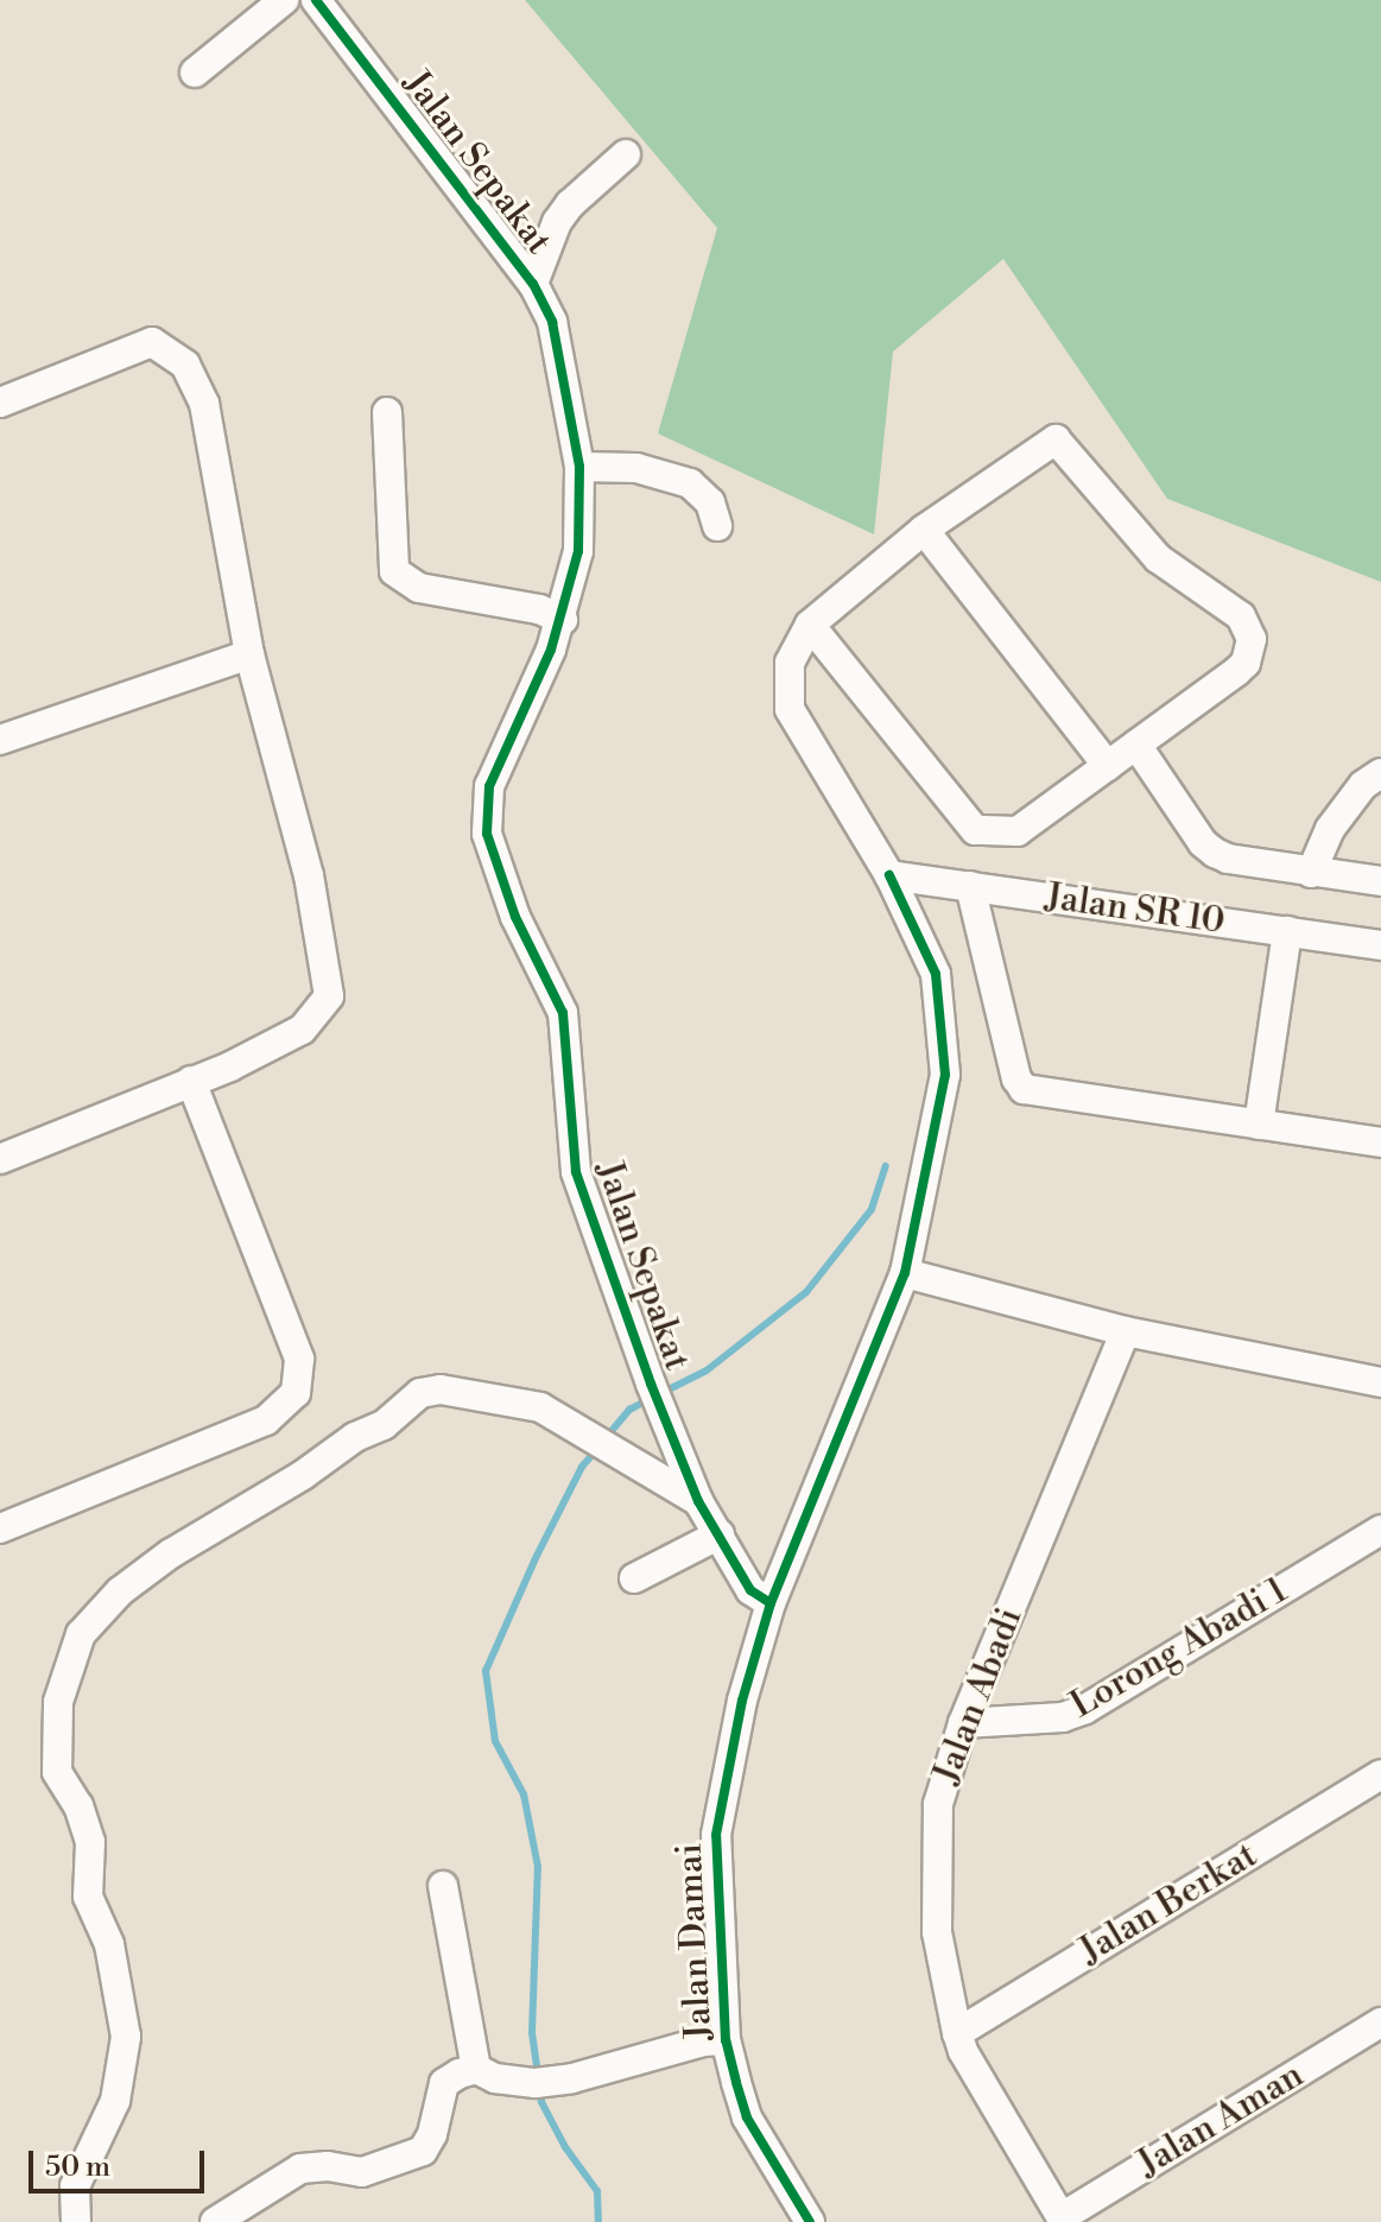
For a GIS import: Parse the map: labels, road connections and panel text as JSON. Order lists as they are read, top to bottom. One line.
{"streets":{"street":["Jalan Sepakat","Jalan SR 10","Lorong Abadi 1","Jalan Abadi","Jalan Berkat","Jalan Damai","Jalan Aman"]},"crossings":[["Jalan Sepakat","Jalan Damai"],["Jalan SR 10","Jalan Damai"],["Lorong Abadi 1","Jalan Abadi"],["Jalan Abadi","Jalan Berkat"],["Jalan Abadi","Jalan Aman"]],"scale_bar":"50 m"}
